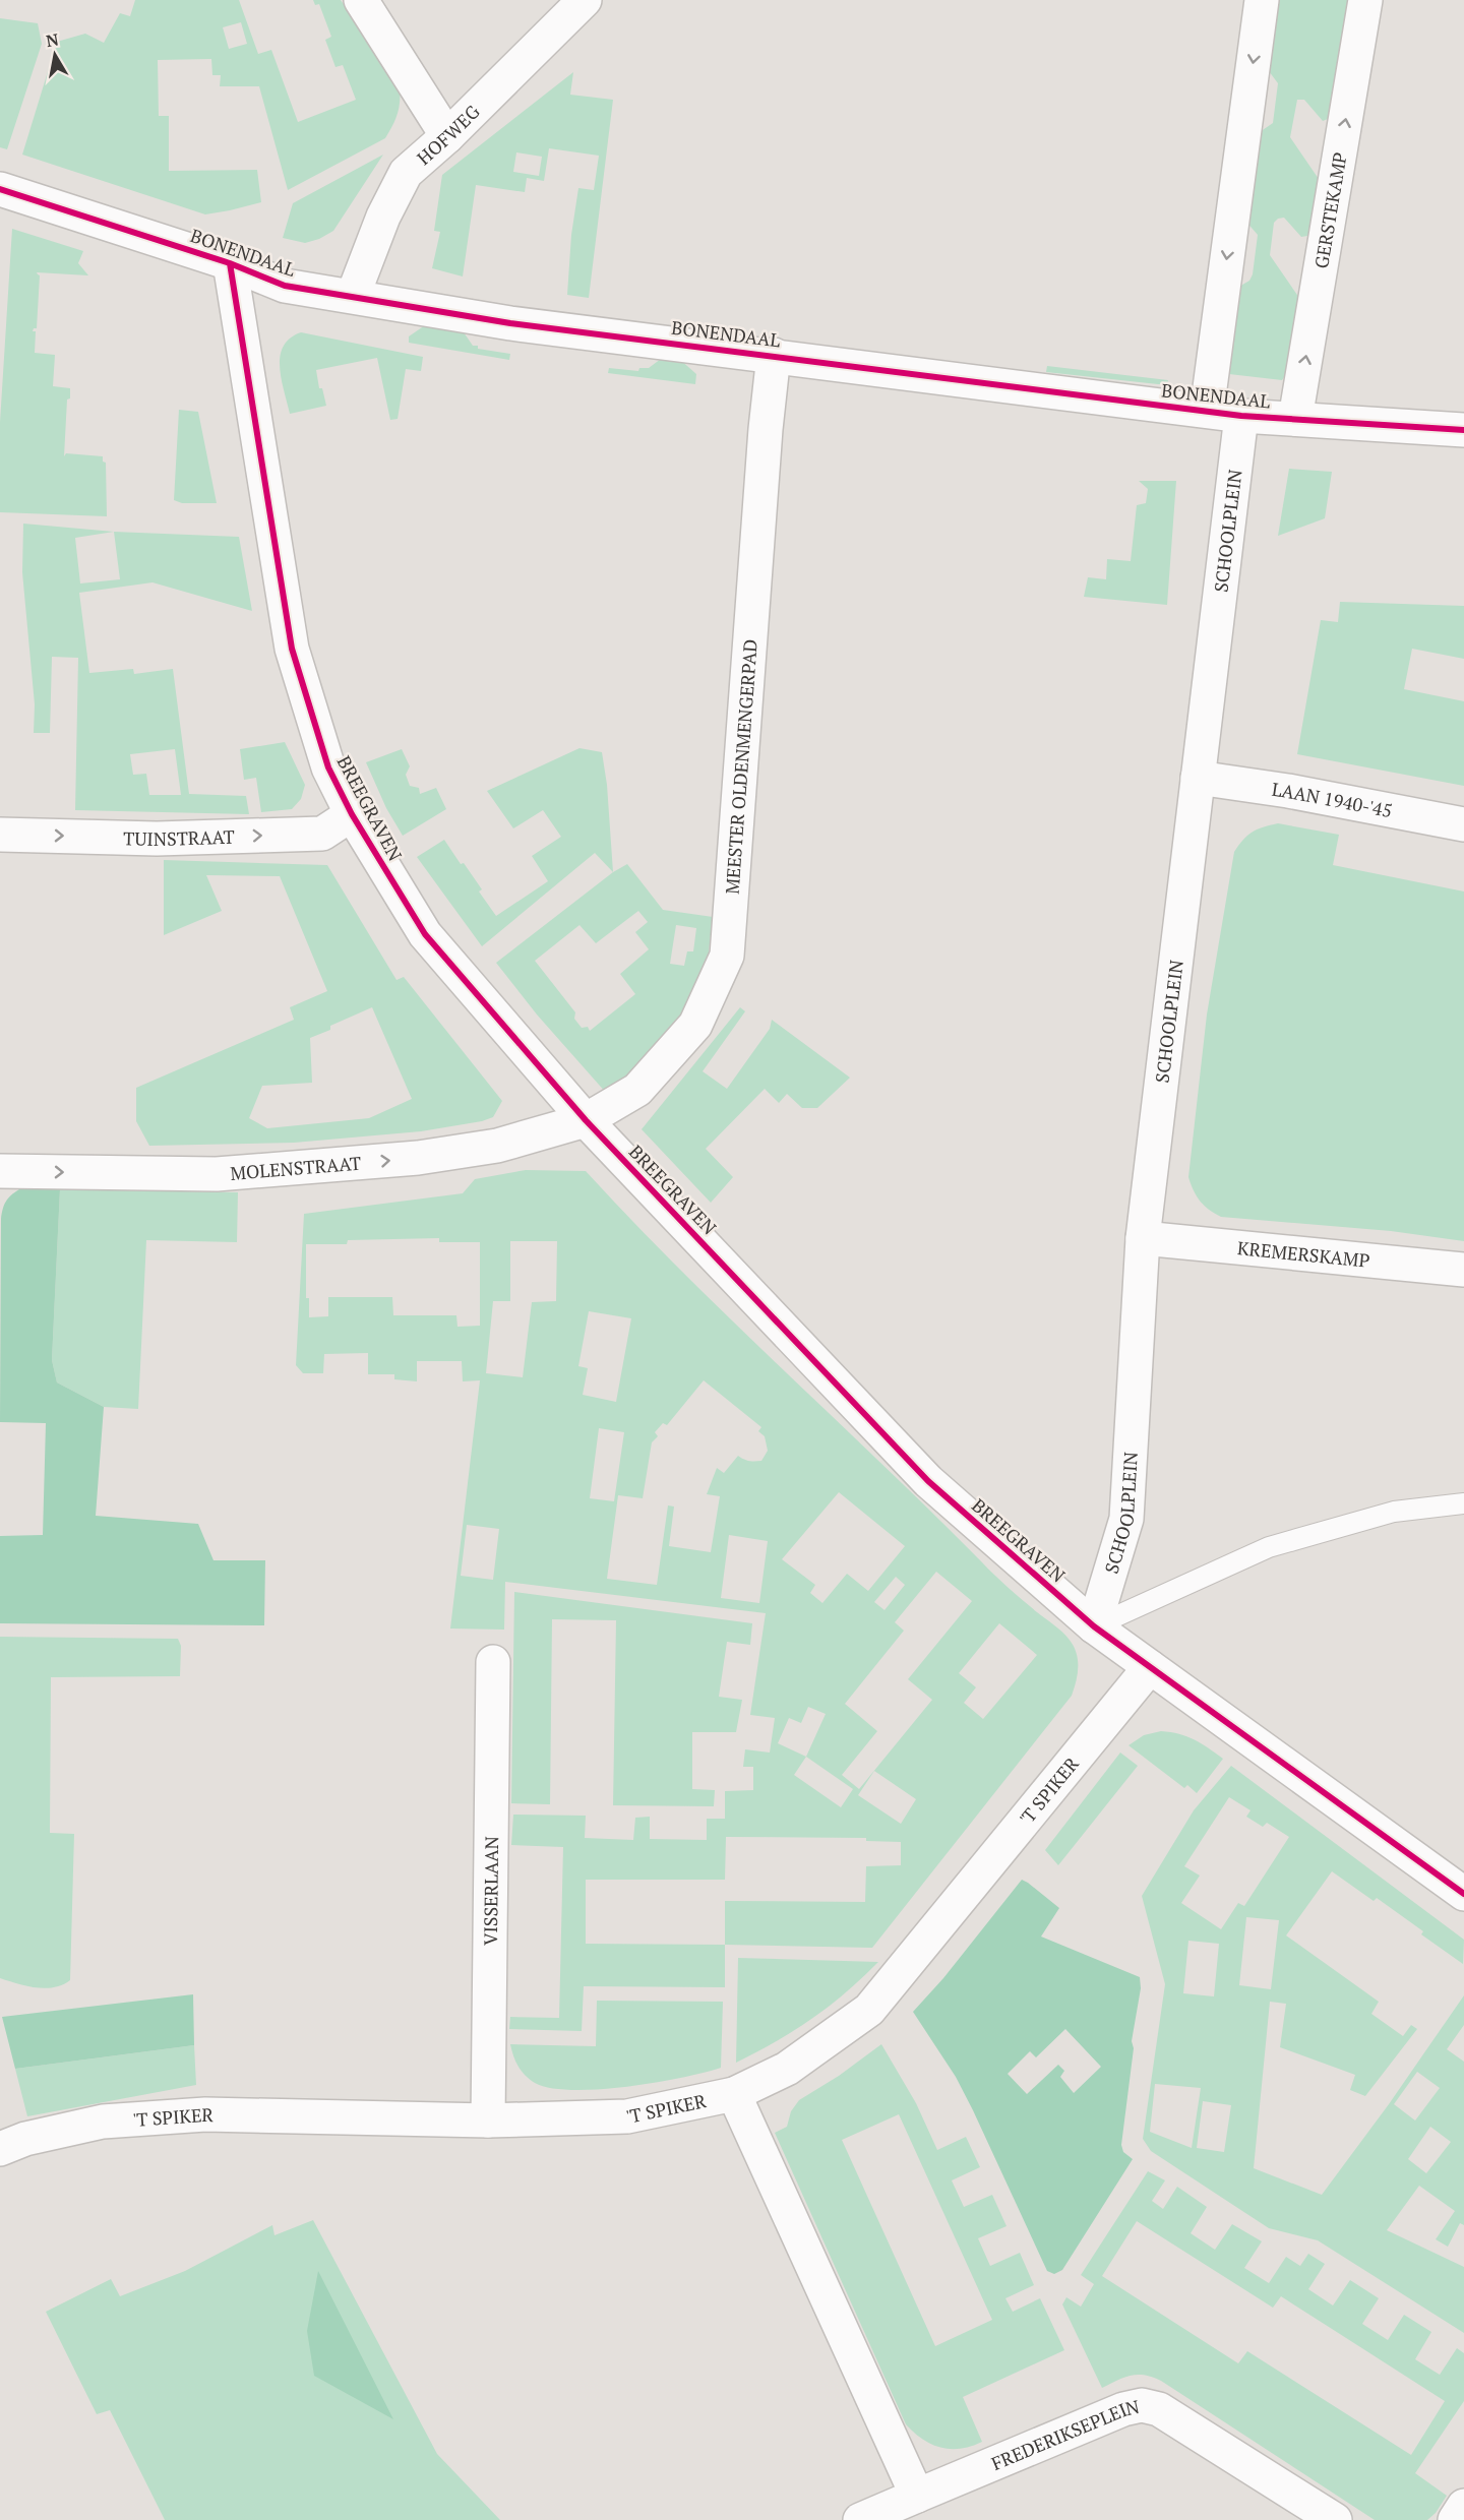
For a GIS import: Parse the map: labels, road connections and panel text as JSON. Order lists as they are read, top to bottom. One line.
{"streets":{"street":["HOFWEG","GERSTEKAMP","BONENDAAL","SCHOOLPLEIN","MEESTER OLDENMENGERPAD","LAAN 1940-'45","BREEGRAVEN","TUINSTRAAT","MOLENSTRAAT","KREMERSKAMP","'T SPIKER","VISSERLAAN","FREDERIKSEPLEIN"]},"crossings":[["HOFWEG","BONENDAAL"],["GERSTEKAMP","BONENDAAL"],["BONENDAAL","SCHOOLPLEIN"],["BONENDAAL","MEESTER OLDENMENGERPAD"],["BONENDAAL","BREEGRAVEN"],["SCHOOLPLEIN","LAAN 1940-'45"],["SCHOOLPLEIN","BREEGRAVEN"],["SCHOOLPLEIN","KREMERSKAMP"],["MEESTER OLDENMENGERPAD","BREEGRAVEN"],["MEESTER OLDENMENGERPAD","MOLENSTRAAT"],["BREEGRAVEN","TUINSTRAAT"],["BREEGRAVEN","MOLENSTRAAT"],["BREEGRAVEN","'T SPIKER"],["'T SPIKER","VISSERLAAN"]],"one_way":["TUINSTRAAT","MOLENSTRAAT"],"north":"top"}
